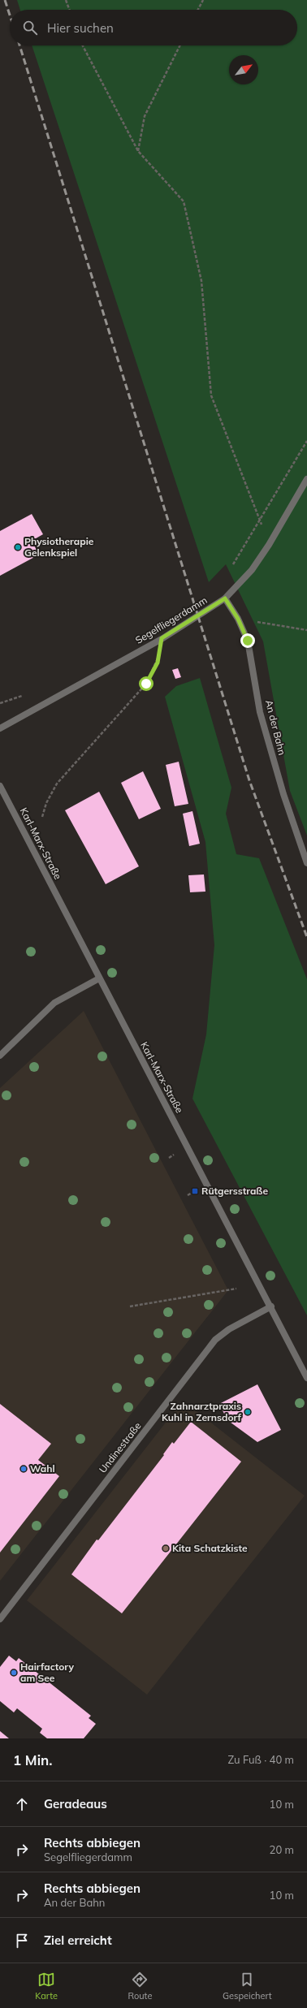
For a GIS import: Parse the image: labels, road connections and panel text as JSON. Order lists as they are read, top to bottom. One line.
{"streets":{"street":["Segelfliegerdamm","An der Bahn","Karl-Marx-Straße","Undinestraße"]},"crossings":[["Segelfliegerdamm","An der Bahn"],["Karl-Marx-Straße","Undinestraße"]],"places":{"other":["Physiotherapie Gelenkspiel","Zahnarztpraxis Kuhl in Zernsdorf","Wahl","Kita Schatzkiste","Hairfactory am See"],"transit":["Rütgersstraße"]},"north":"top right","page":{"search":"Hier suchen","heading":["1 Min.","Zu Fuß · 40 m"],"list":[["Geradeaus","10 m"],["Rechts abbiegen","Segelfliegerdamm","20 m"],["Rechts abbiegen","An der Bahn","10 m"],"Ziel erreicht"],"nav":["Karte","Route","Gespeichert"]}}
